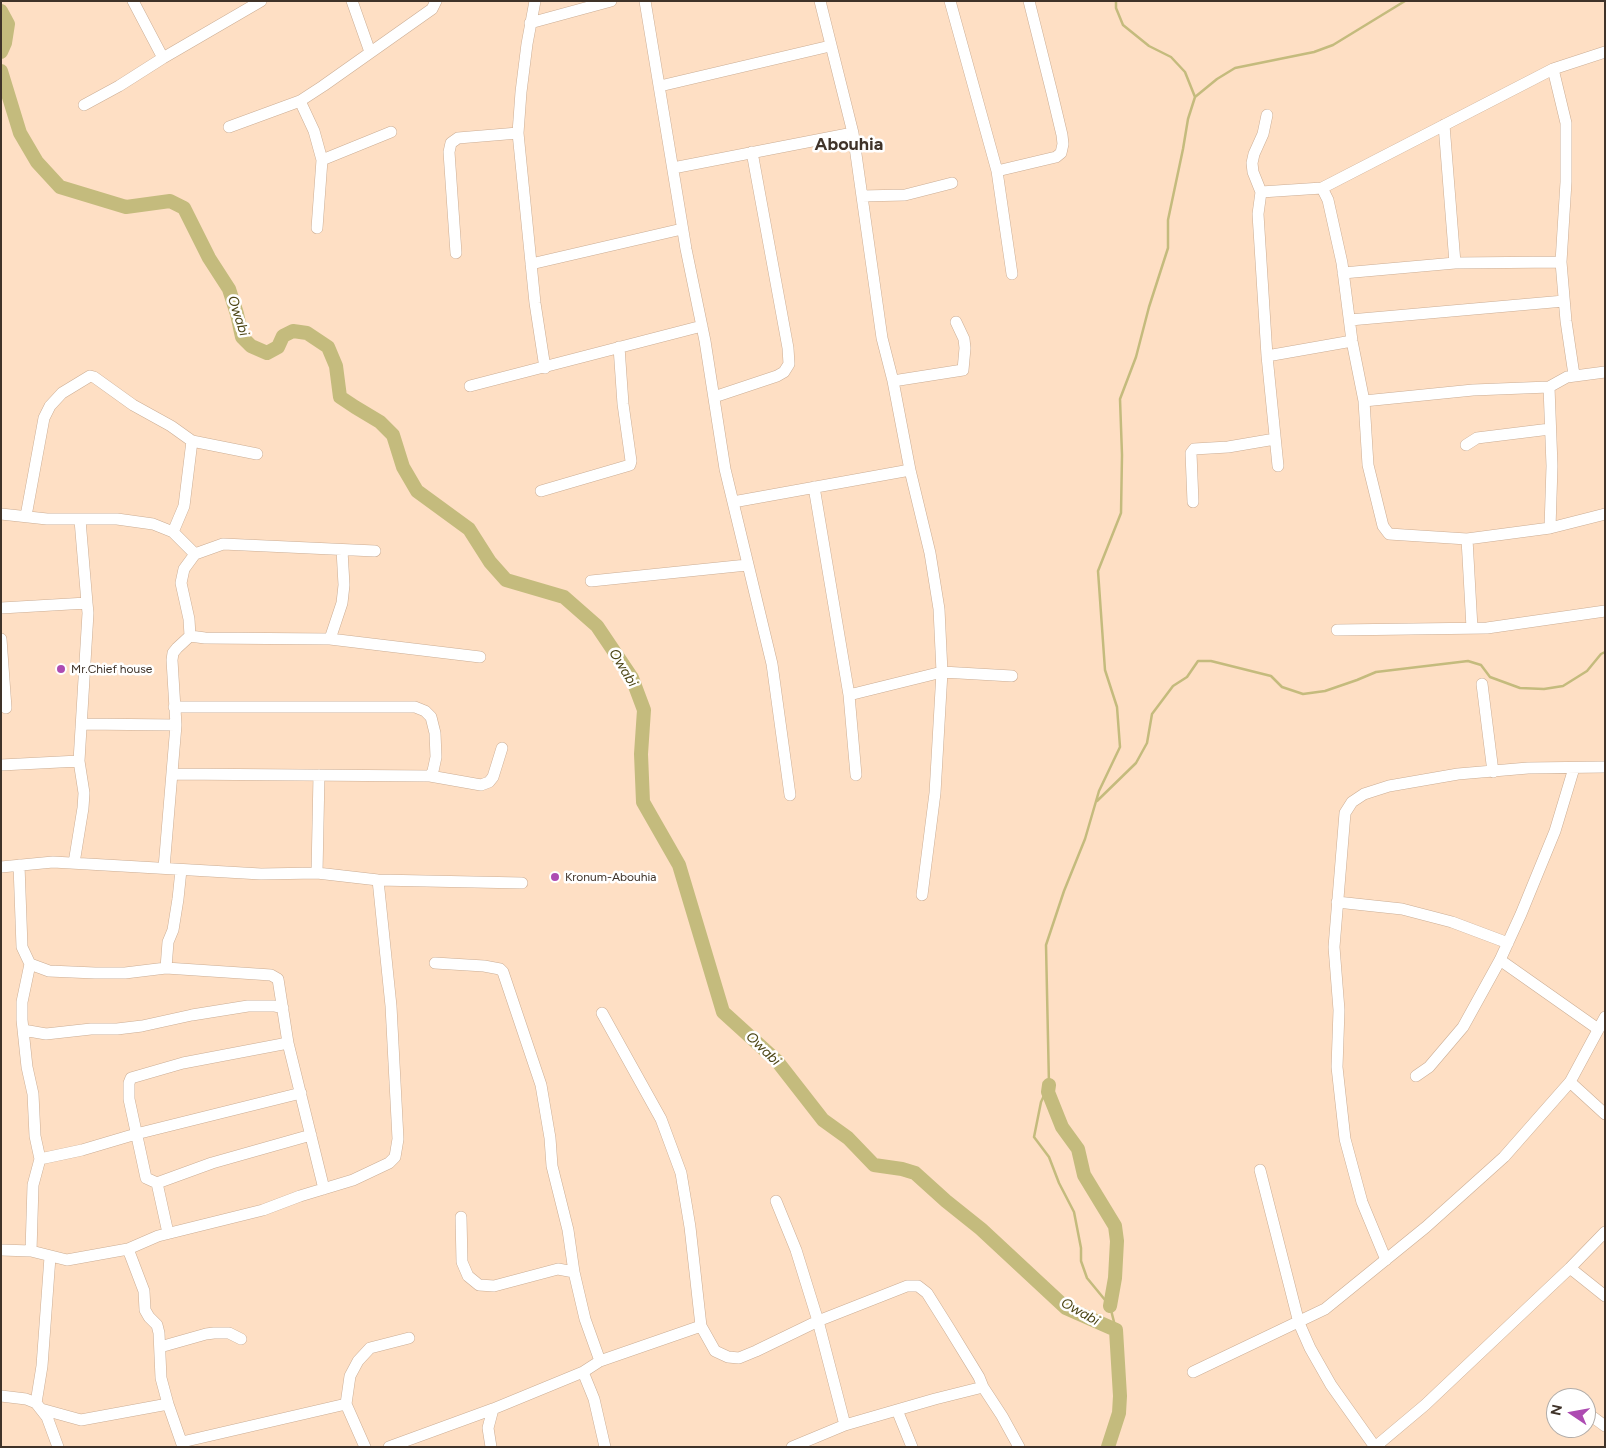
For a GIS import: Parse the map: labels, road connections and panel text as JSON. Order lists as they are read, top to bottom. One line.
{"districts":["Abouhia"],"water":["Owabi"],"places":["Mr.Chief house","Kronum-Abouhia"],"north":"left"}
